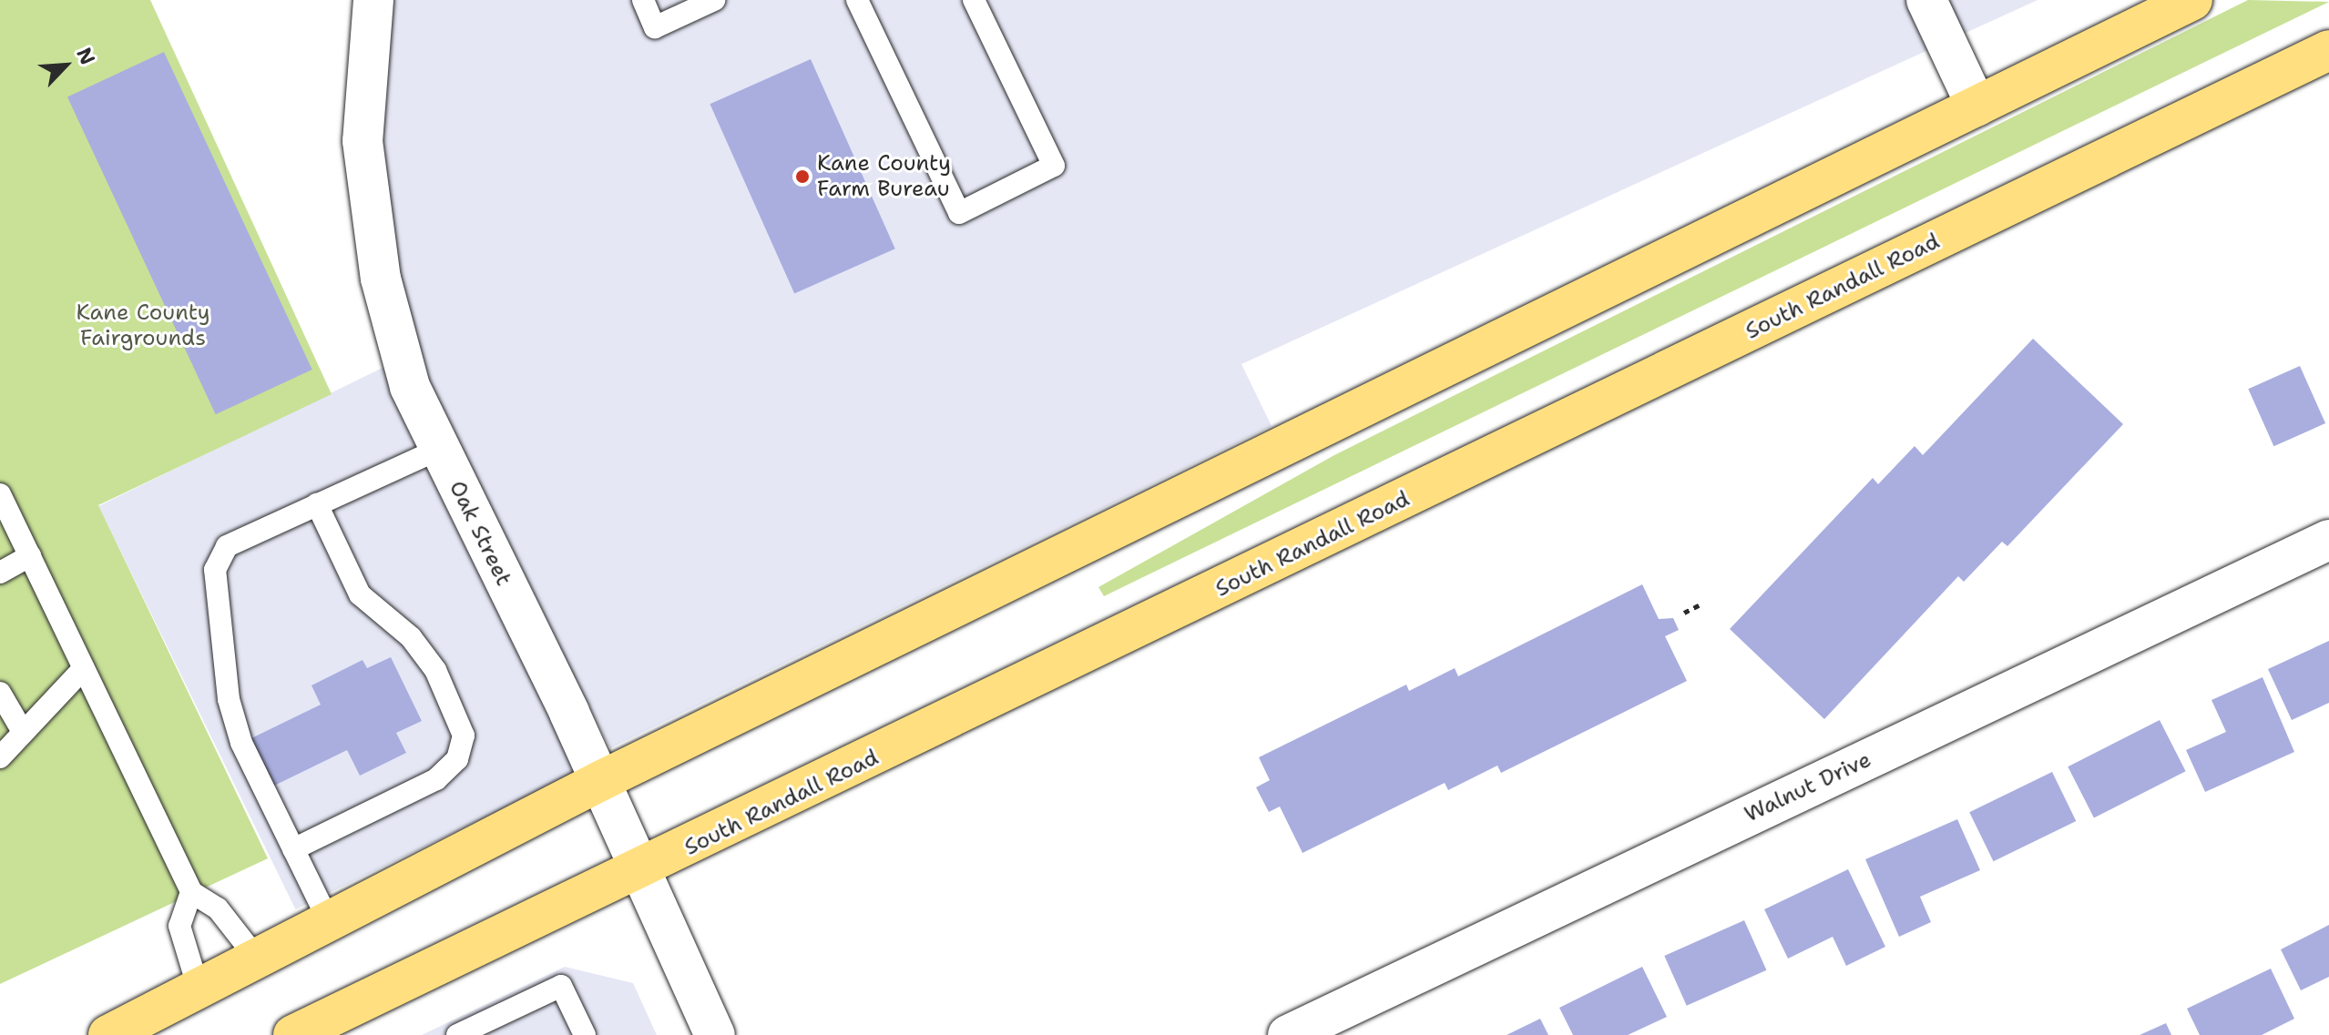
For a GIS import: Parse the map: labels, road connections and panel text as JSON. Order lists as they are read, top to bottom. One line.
{"streets":{"main road":["South Randall Road"],"street":["Oak Street","Walnut Drive"]},"crossings":[["South Randall Road","Oak Street"]],"parks":["Kane County Fairgrounds"],"places":["Kane County Farm Bureau"],"north":"top right"}
